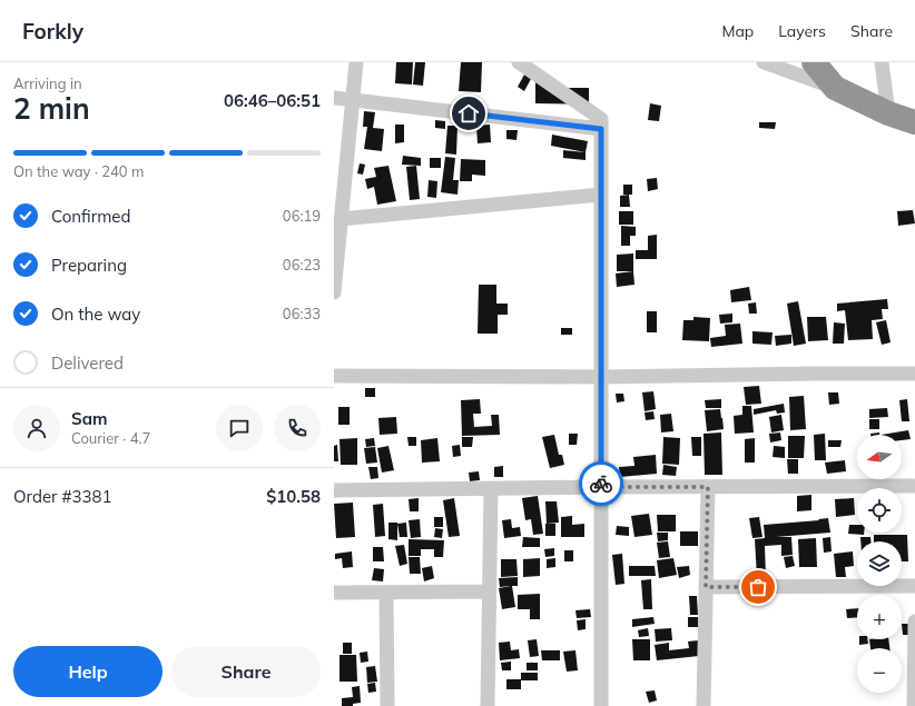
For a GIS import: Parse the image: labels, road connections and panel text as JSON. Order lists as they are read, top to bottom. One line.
{"north":"left","page":{"header":"Forkly","nav":["Map","Layers","Share"],"heading":["2 min","Arriving in","06:46–06:51"],"panel":["Sam","Courier · 4.7","Order #3381","$10.58"],"bar":"On the way · 240 m","list":[["Confirmed","06:19"],["Preparing","06:23"],["On the way","06:33"],"Delivered"],"map_buttons":["+","−"],"buttons":["Help","Share"]}}
